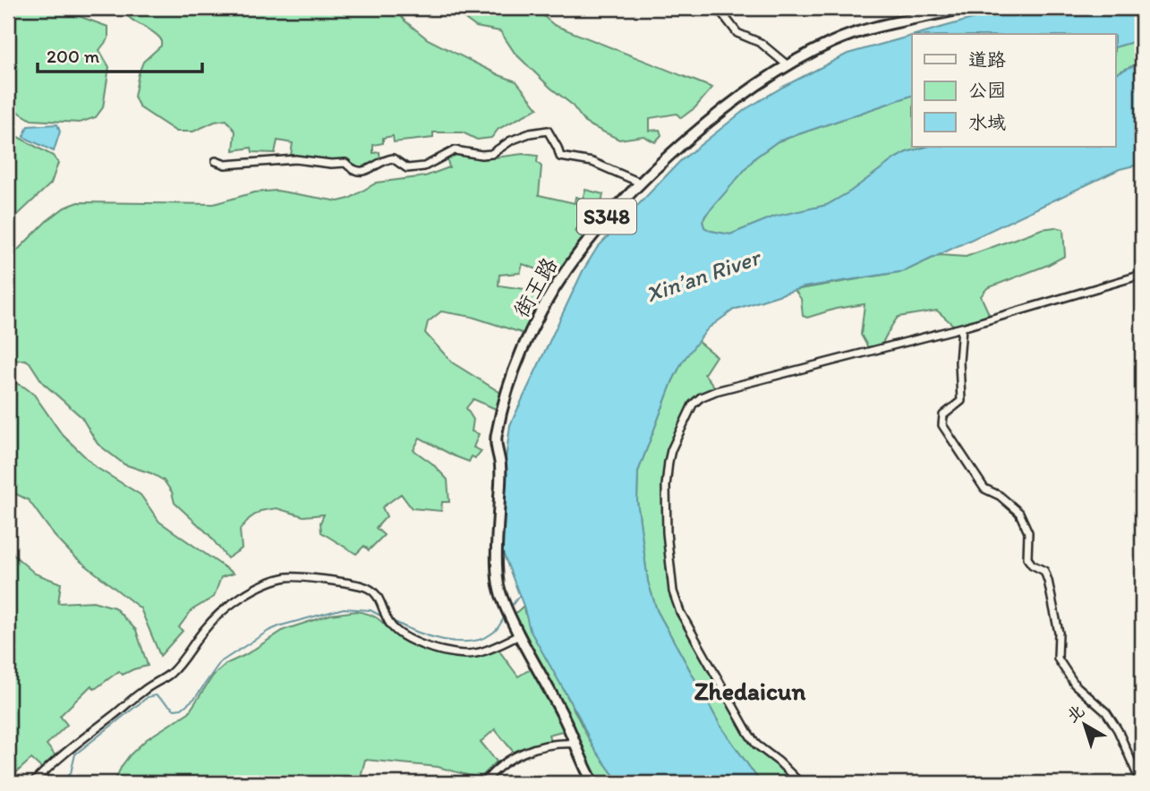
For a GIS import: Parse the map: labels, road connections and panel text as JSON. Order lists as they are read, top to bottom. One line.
{"streets":{"main road":["S348","街王路"]},"districts":["Zhedaicun"],"water":["Xin’an River"],"legend":["道路","公园","水域"],"scale_bar":"200 m","north":"top left"}
